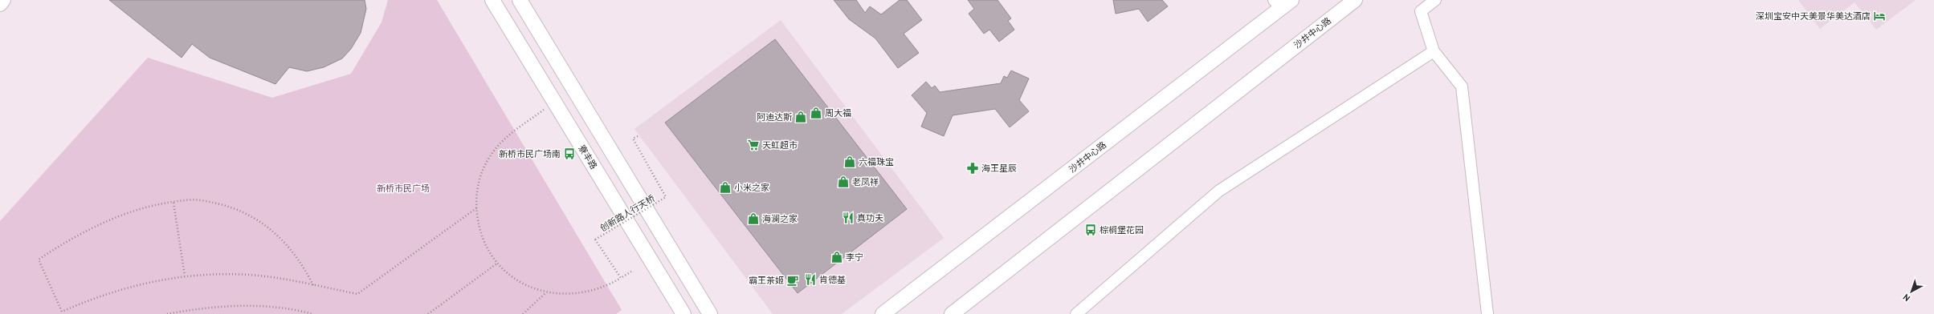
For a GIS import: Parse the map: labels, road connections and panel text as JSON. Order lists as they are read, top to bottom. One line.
{"streets":{"street":["沙井中心路","寮丰路"],"path":["创新路人行天桥"]},"parks":["新桥市民广场"],"places":{"hotel":["深圳宝安中天美景华美达酒店"],"shop":["周大福","阿迪达斯","六福珠宝","老凤祥","小米之家","海澜之家","李宁"],"supermarket":["天虹超市"],"bus stop":["新桥市民广场南","棕榈堡花园"],"pharmacy":["海王星辰"],"restaurant":["真功夫","肯德基"],"cafe":["霸王茶姬"]},"north":"bottom left"}
